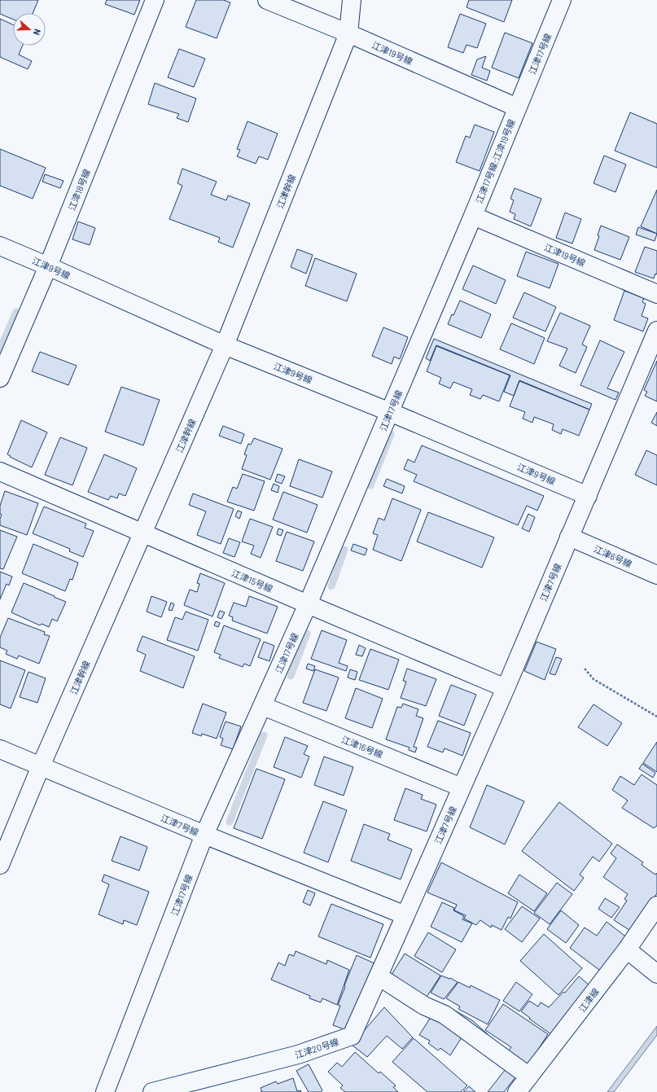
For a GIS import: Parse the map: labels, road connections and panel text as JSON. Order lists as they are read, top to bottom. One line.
{"streets":{"street":["江津19号線","江津17号線","江津17号線;江津19号線","江津18号線","江津幹線","江津9号線","江津6号線","江津15号線","江津7号線","江津16号線","江津線","江津20号線"]},"crossings":[["江津19号線","江津17号線"],["江津19号線","江津17号線;江津19号線"],["江津19号線","江津幹線"],["江津17号線","江津17号線;江津19号線"],["江津17号線","江津9号線"],["江津17号線","江津15号線"],["江津17号線","江津7号線"],["江津17号線","江津16号線"],["江津18号線","江津9号線"],["江津幹線","江津9号線"],["江津幹線","江津15号線"],["江津幹線","江津7号線"],["江津9号線","江津7号線"],["江津6号線","江津7号線"],["江津15号線","江津7号線"],["江津7号線","江津16号線"],["江津7号線","江津20号線"]],"north":"right"}
